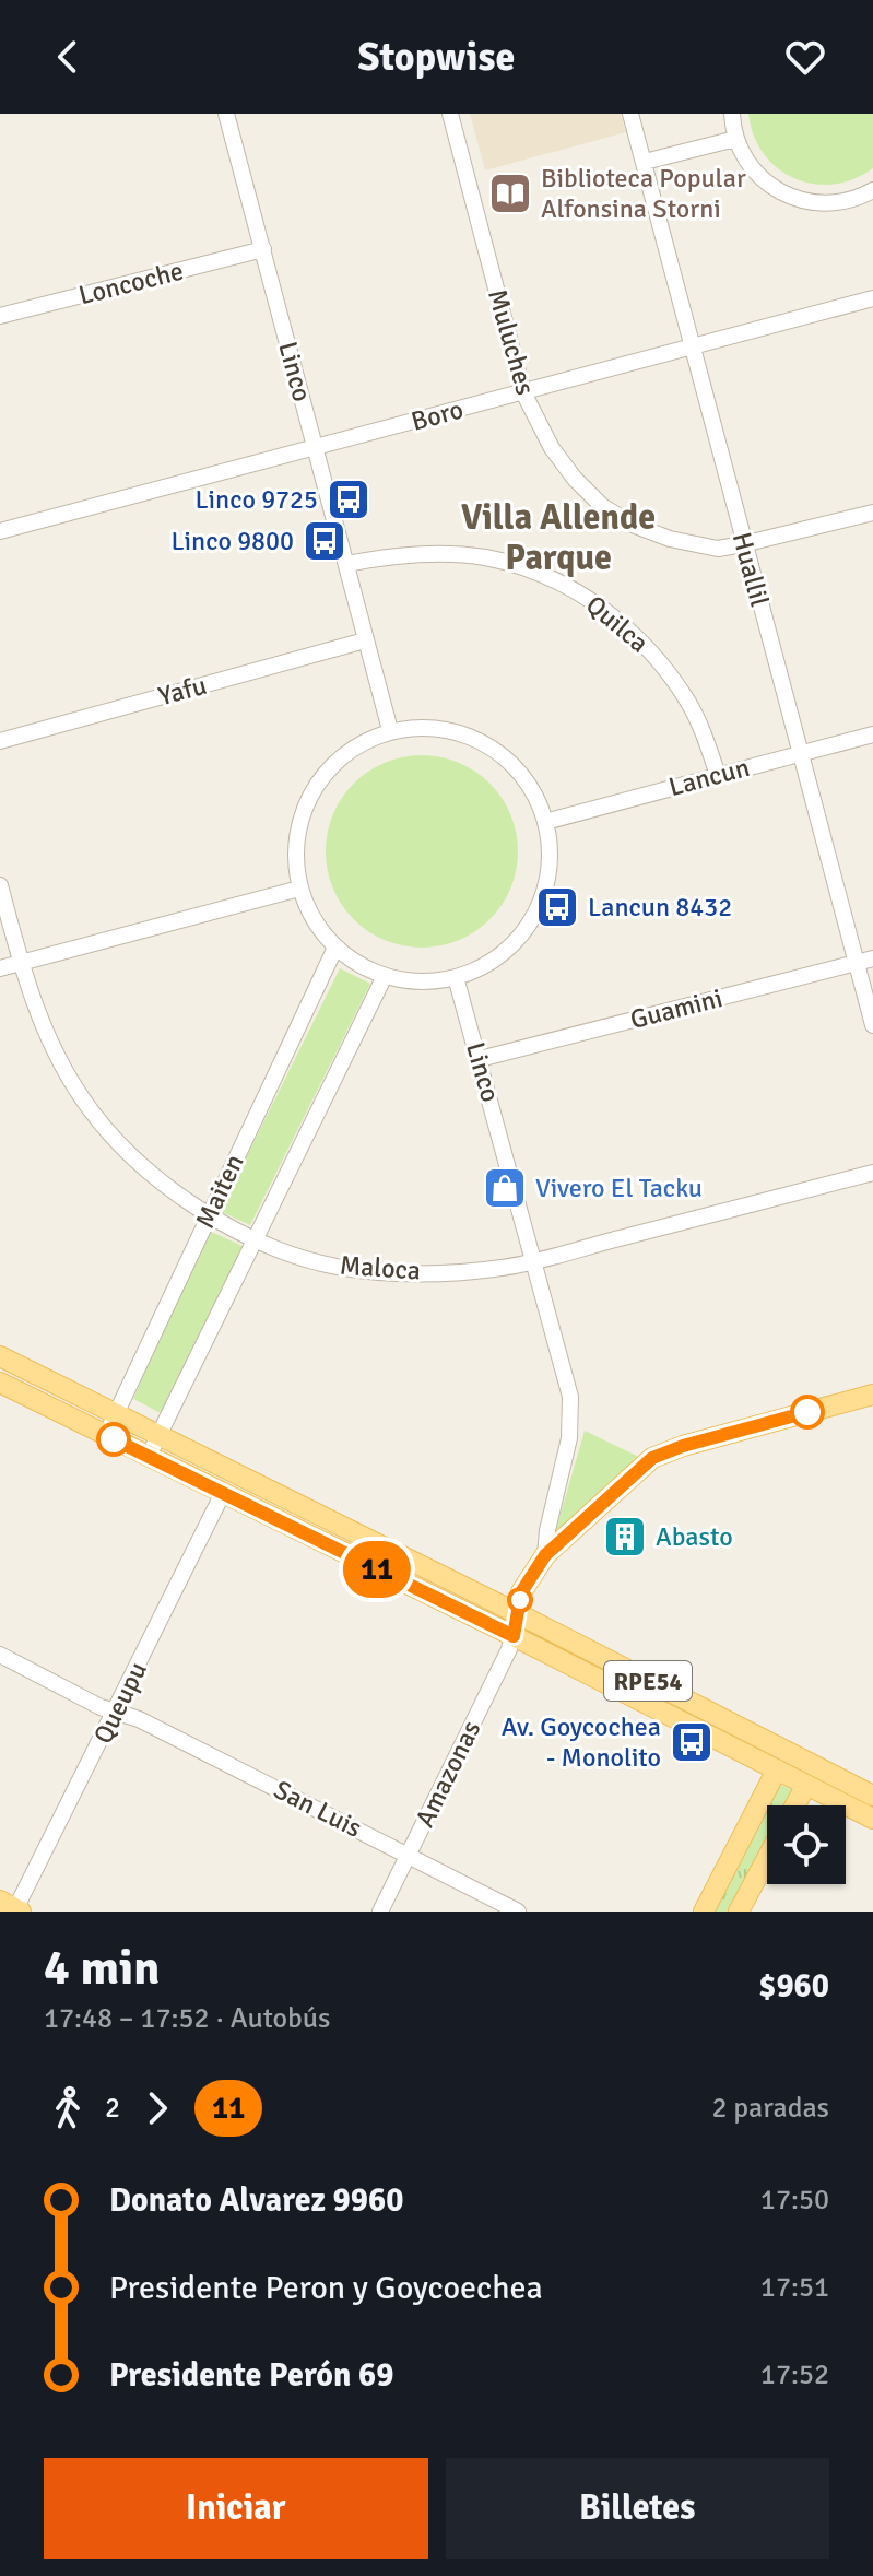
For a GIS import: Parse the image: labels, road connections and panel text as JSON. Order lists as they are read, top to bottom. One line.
{"streets":{"main road":["RPE54"],"street":["Loncoche","Muluches","Linco","Boro","Huallil","Quilca","Yafu","Lancun","Guamini","Maiten","Maloca","Queupu","Amazonas","San Luis"]},"crossings":[["Loncoche","Linco"],["Muluches","Boro"],["Muluches","Huallil"],["Linco","Boro"],["Linco","Quilca"],["Linco","Yafu"],["Linco","Lancun"],["Linco","Guamini"],["Linco","Maiten"],["Linco","Maloca"],["Boro","Huallil"],["Huallil","Lancun"],["Huallil","Guamini"],["Quilca","Lancun"],["Lancun","Maiten"],["Maiten","Maloca"],["Maiten","RPE54"],["RPE54","Queupu"],["RPE54","Amazonas"],["Queupu","San Luis"],["Amazonas","San Luis"]],"districts":["Villa Allende Parque"],"places":{"library":["Biblioteca Popular Alfonsina Storni"],"bus stop":["Linco 9725","Linco 9800","Lancun 8432","Av. Goycochea - Monolito"],"shop":["Vivero El Tacku"],"building":["Abasto"]},"lines":["bus line 11"],"page":{"header":"Stopwise","on_map":"11","heading":["4 min","17:48 – 17:52 · Autobús","$960"],"legs":["2","11","2 paradas"],"list":[{"name":"Donato Alvarez 9960","value":"17:50"},{"name":"Presidente Peron y Goycoechea","value":"17:51"},{"name":"Presidente Perón 69","value":"17:52"}],"buttons":["Iniciar","Billetes"]}}
